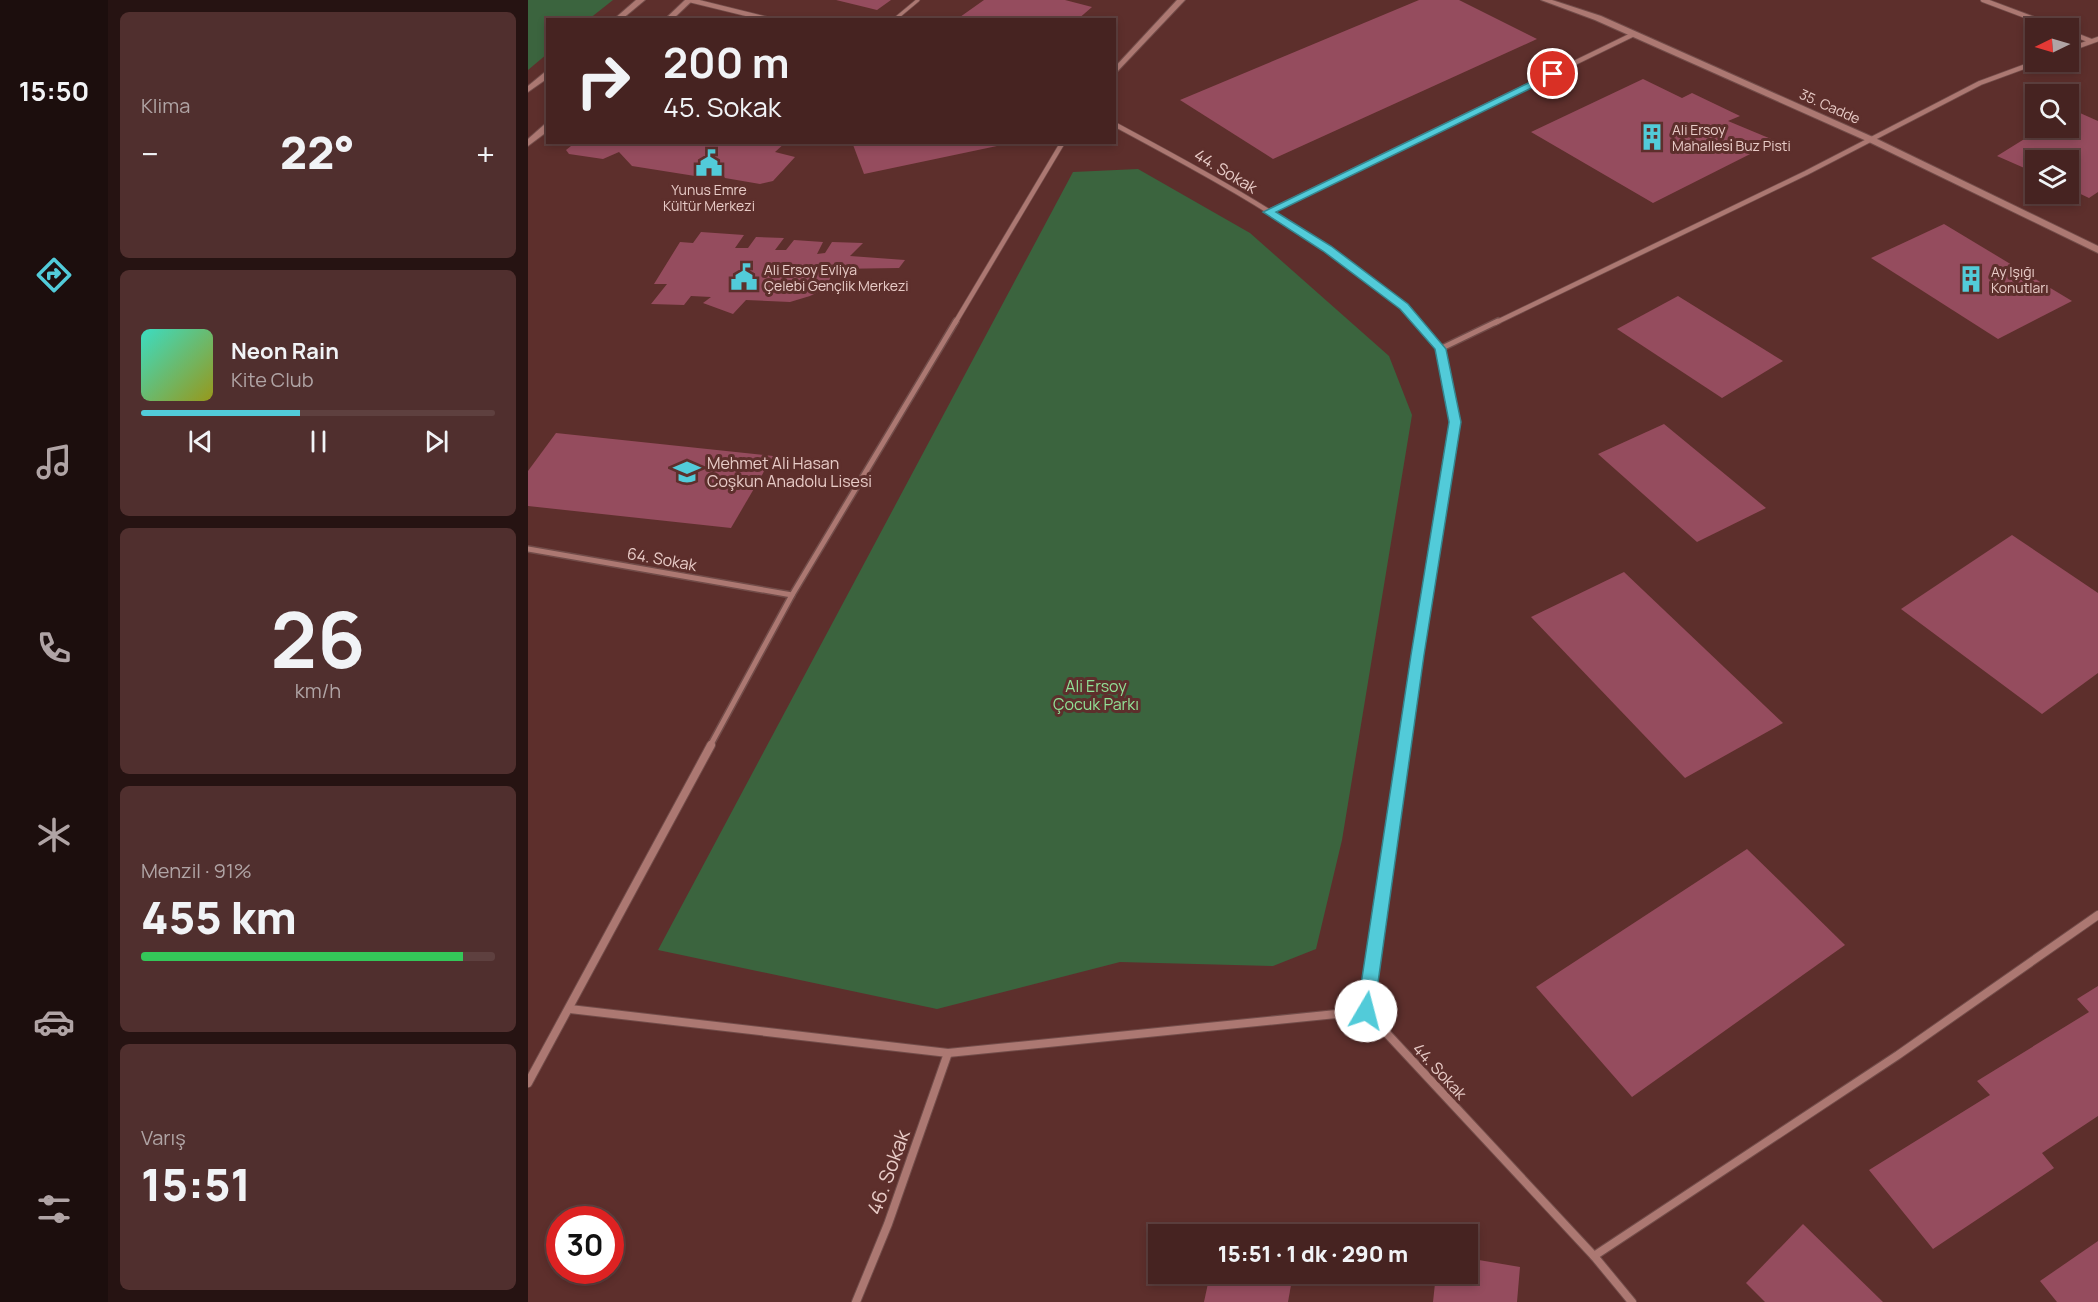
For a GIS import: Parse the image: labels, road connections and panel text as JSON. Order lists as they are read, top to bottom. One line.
{"streets":{"street":["35. Cadde","44. Sokak","64. Sokak","46. Sokak"]},"parks":["Ali Ersoy Çocuk Parkı"],"places":{"building":["Ali Ersoy Mahallesi̇ Buz Pisti","Ay Işığı Konutları"],"public building":["Yunus Emre Kültür Merkezi","Ali Ersoy Evliya Çelebi Gençlik Merkezi"],"school or university":["Mehmet Ali Hasan Coşkun Anadolu Lisesi"]},"north":"left","page":{"tabs":"15:50","tile":["Klima",["26","km/h"],["Menzil · 91%","455 km"],["Varış","15:51"]],"turn":["200 m","45. Sokak"],"heat":["−","22°","+"],"song":["Neon Rain","Kite Club"],"limit":"30","trip":"15:51 · 1 dk · 290 m"}}
